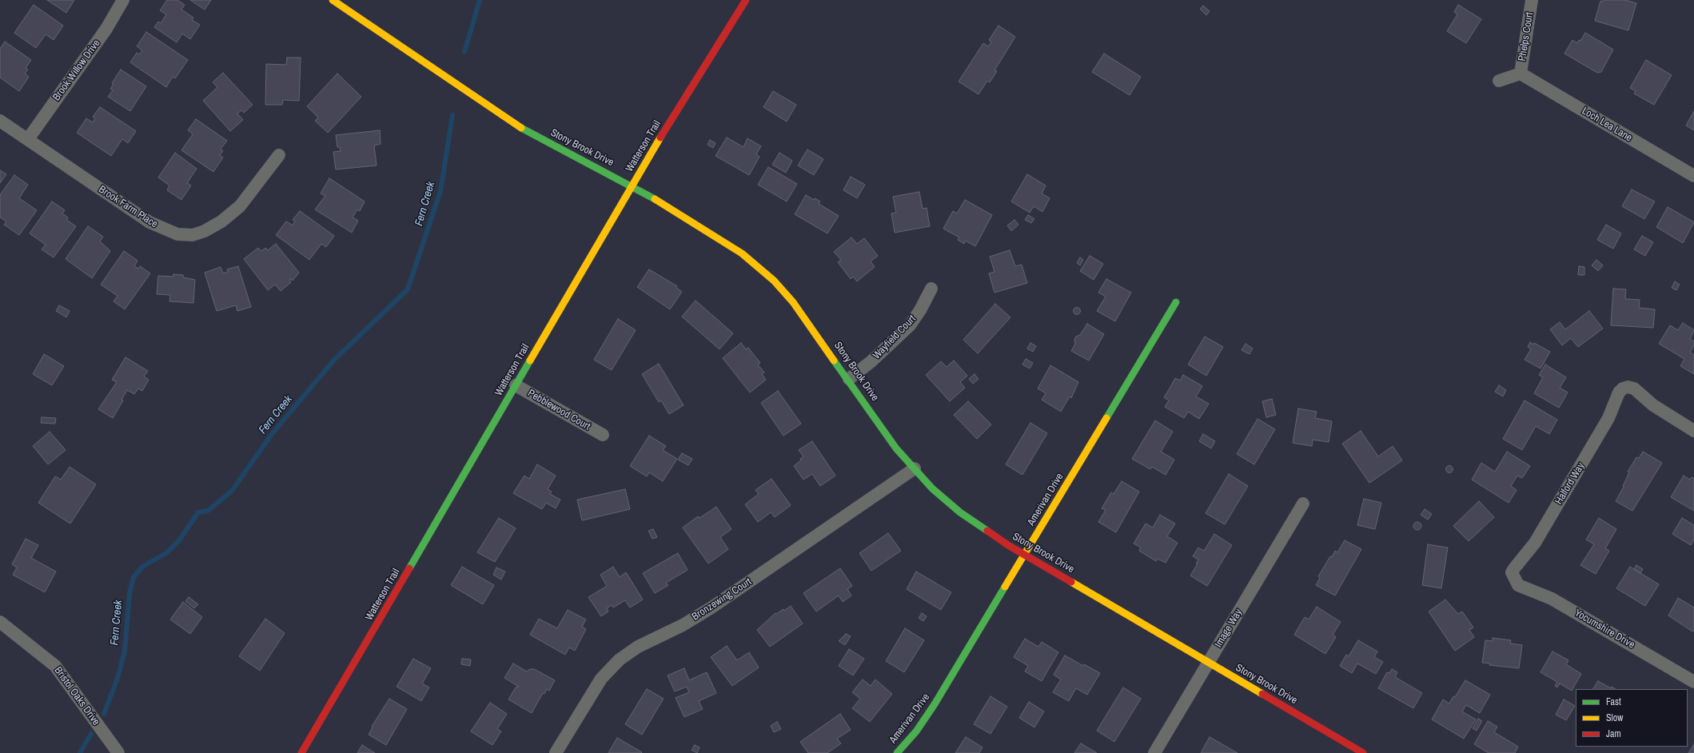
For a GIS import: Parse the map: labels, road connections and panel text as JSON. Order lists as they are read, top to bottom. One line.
{"streets":{"street":["Phelps Court","Brook Willow Drive","Loch Lea Lane","Watterson Trail","Stony Brook Drive","Brook Farm Place","Wayfield Court","Pebblewood Court","Halford Way","Amerivan Drive","Bronzewing Court","Image Way","Yocumshire Drive","Bristol Oaks Drive"]},"crossings":[["Phelps Court","Loch Lea Lane"],["Brook Willow Drive","Brook Farm Place"],["Watterson Trail","Stony Brook Drive"],["Watterson Trail","Pebblewood Court"],["Stony Brook Drive","Wayfield Court"],["Stony Brook Drive","Amerivan Drive"],["Stony Brook Drive","Bronzewing Court"],["Stony Brook Drive","Image Way"],["Halford Way","Yocumshire Drive"]],"water":["Fern Creek"],"legend":["Fast","Slow","Jam"]}
